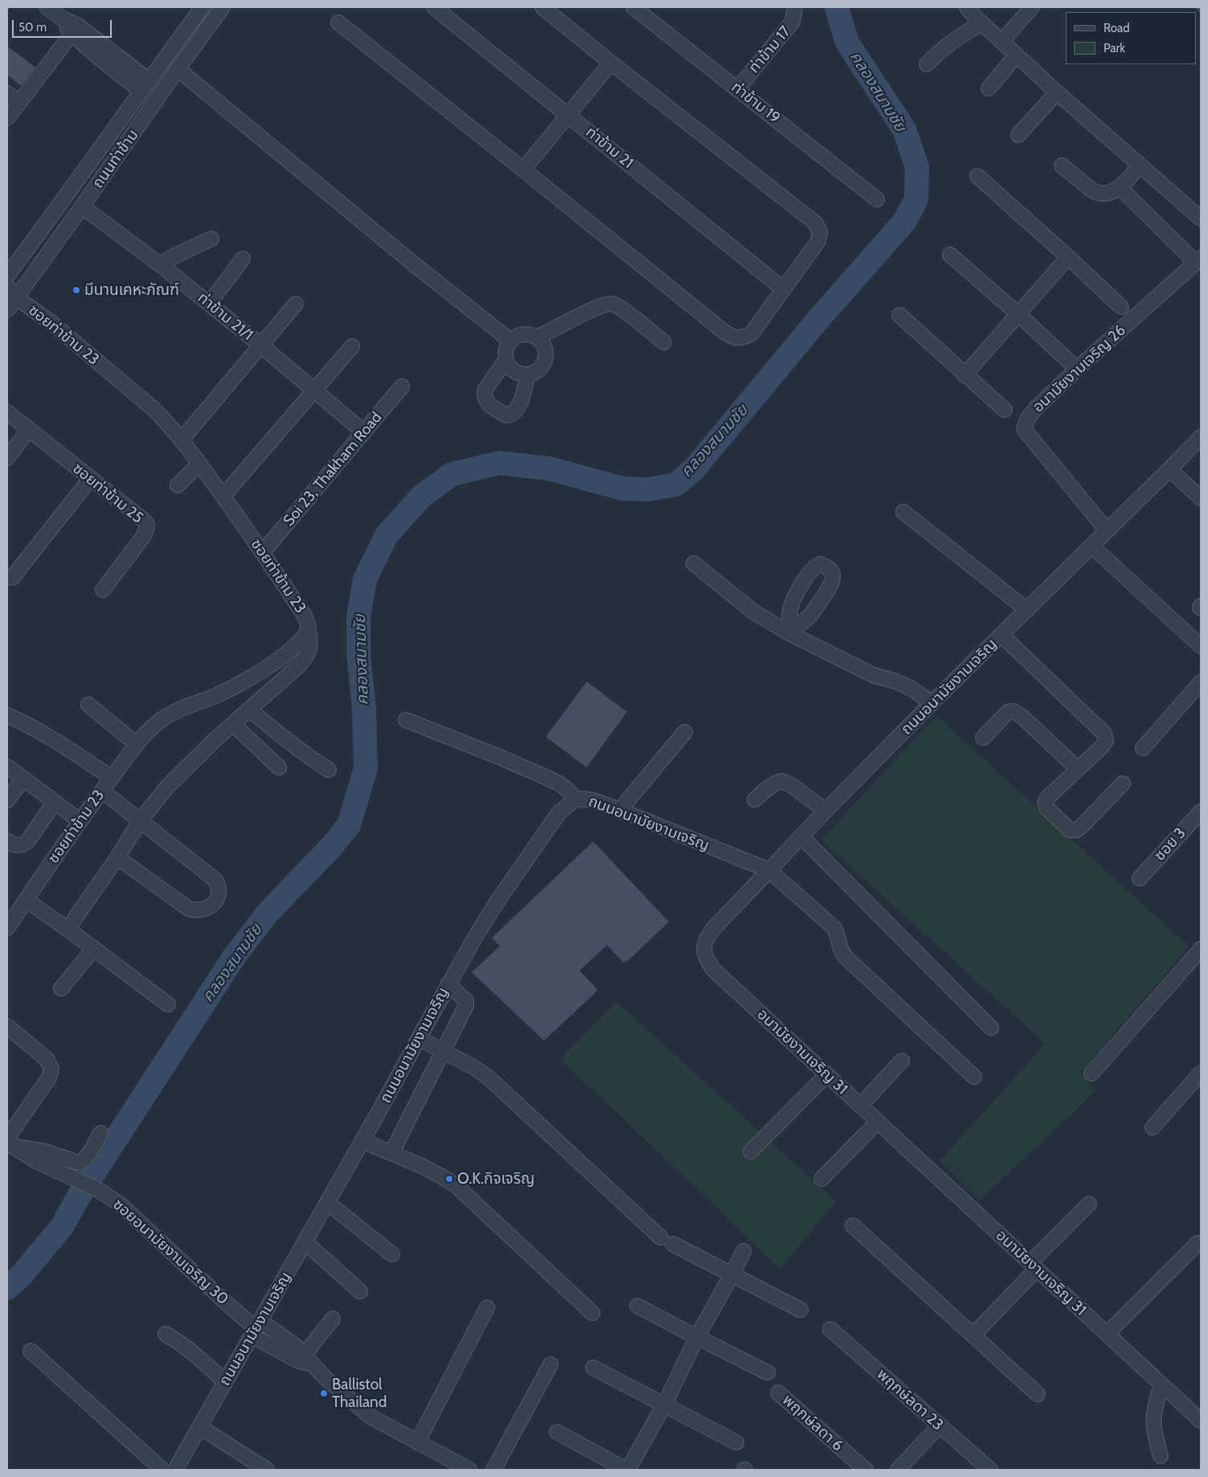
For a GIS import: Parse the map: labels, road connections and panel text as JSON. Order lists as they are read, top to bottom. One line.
{"streets":{"street":["ท่าข้าม 17","ท่าข้าม 19","ท่าข้าม 21","ถนนท่าข้าม","ท่าข้าม 21/1","ซอยท่าข้าม 23","อนามัยงามเจริญ 26","Soi 23, Thakham Road","ซอยท่าข้าม 25","ถนนอนามัยงามเจริญ","ซอย 3","อนามัยงามเจริญ 31","ซอยอนามัยงามเจริญ 30","พฤกษ์ลดา 23","พฤกษ์ลดา 6"]},"crossings":[["ท่าข้าม 17","ท่าข้าม 19"],["ถนนท่าข้าม","ท่าข้าม 21/1"],["ถนนท่าข้าม","ซอยท่าข้าม 23"],["ท่าข้าม 21/1","Soi 23, Thakham Road"],["ซอยท่าข้าม 23","Soi 23, Thakham Road"],["อนามัยงามเจริญ 26","ถนนอนามัยงามเจริญ"],["ถนนอนามัยงามเจริญ","อนามัยงามเจริญ 31"],["ถนนอนามัยงามเจริญ","ซอยอนามัยงามเจริญ 30"]],"water":["คลองสนามชัย"],"places":["มีนานเคหะภัณฑ์","O.K.กิจเจริญ","Ballistol Thailand"],"legend":["Road","Park"],"scale_bar":"50 m"}
